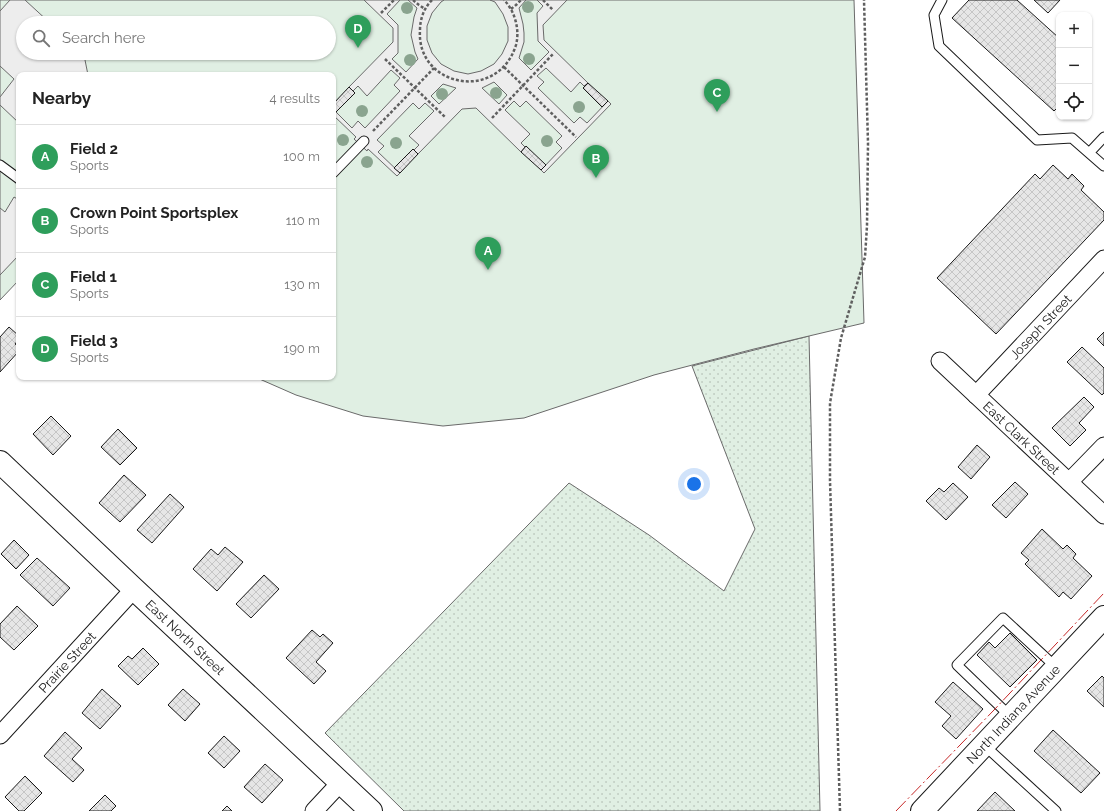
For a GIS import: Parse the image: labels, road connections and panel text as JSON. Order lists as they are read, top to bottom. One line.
{"streets":{"street":["Joseph Street","East Clark Street","East North Street","Prairie Street","North Indiana Avenue"]},"crossings":[["Joseph Street","East Clark Street"],["East North Street","Prairie Street"]],"page":{"map_buttons":["+","−"],"pins":["D","C","B","A"],"search":"Search here","heading":["Nearby","4 results"],"list":[{"mark":"A","name":"Field 2","note":"Sports","value":"100 m"},{"mark":"B","name":"Crown Point Sportsplex","note":"Sports","value":"110 m"},{"mark":"C","name":"Field 1","note":"Sports","value":"130 m"},{"mark":"D","name":"Field 3","note":"Sports","value":"190 m"}]}}
